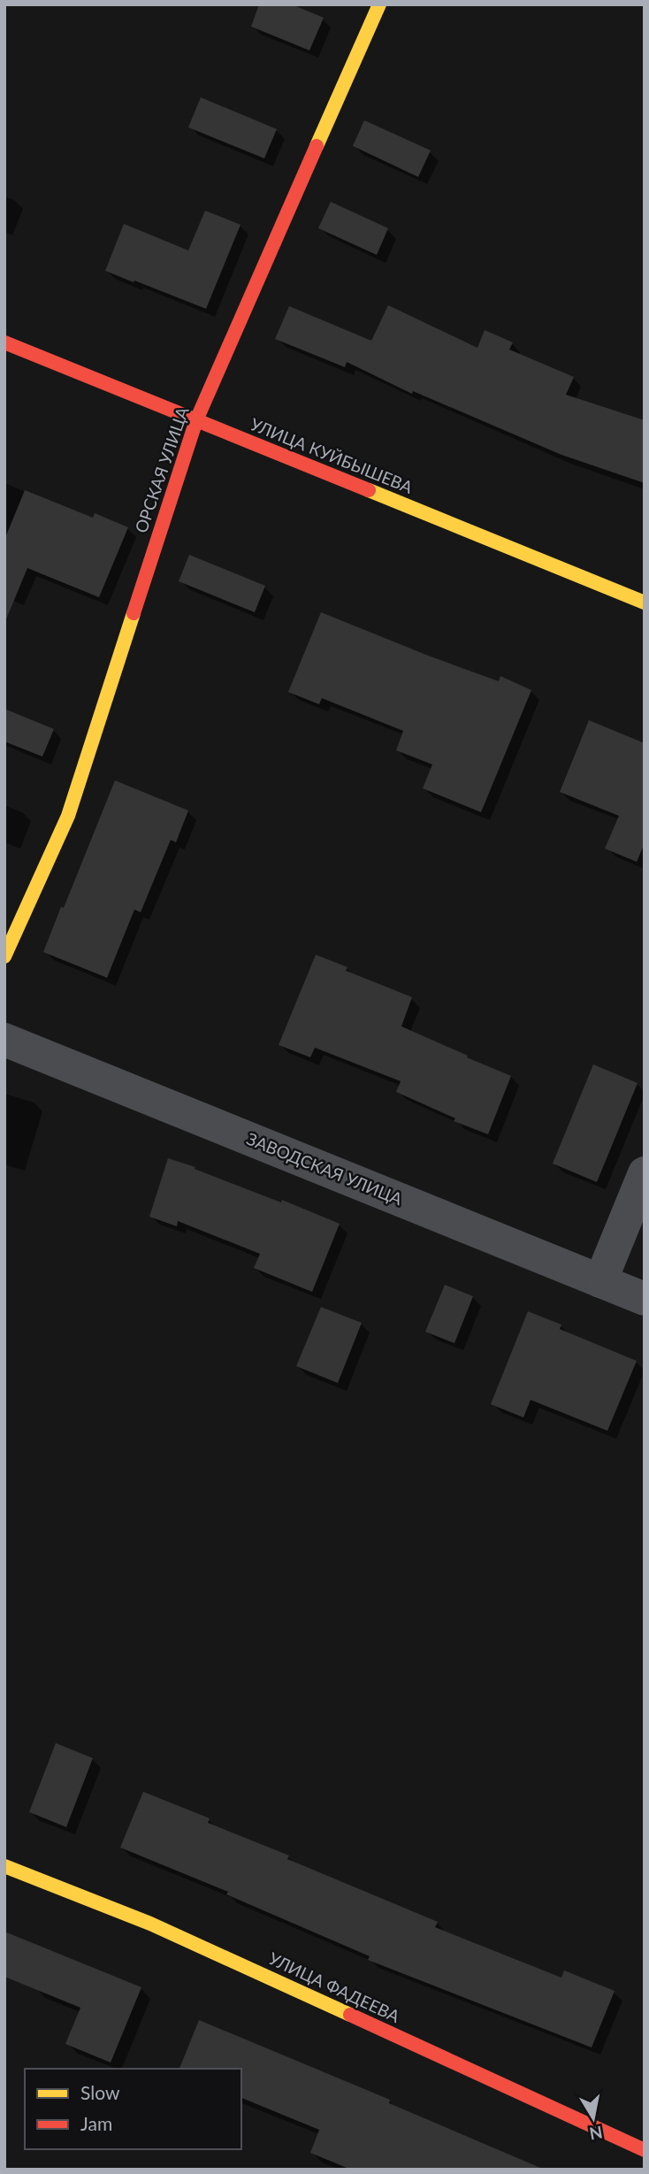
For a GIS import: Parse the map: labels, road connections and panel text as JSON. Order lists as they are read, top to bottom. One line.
{"streets":{"street":["УЛИЦА КУЙБЫШЕВА","ОРСКАЯ УЛИЦА","ЗАВОДСКАЯ УЛИЦА","УЛИЦА ФАДЕЕВА"]},"crossings":[["УЛИЦА КУЙБЫШЕВА","ОРСКАЯ УЛИЦА"]],"legend":["Slow","Jam"],"north":"bottom"}
